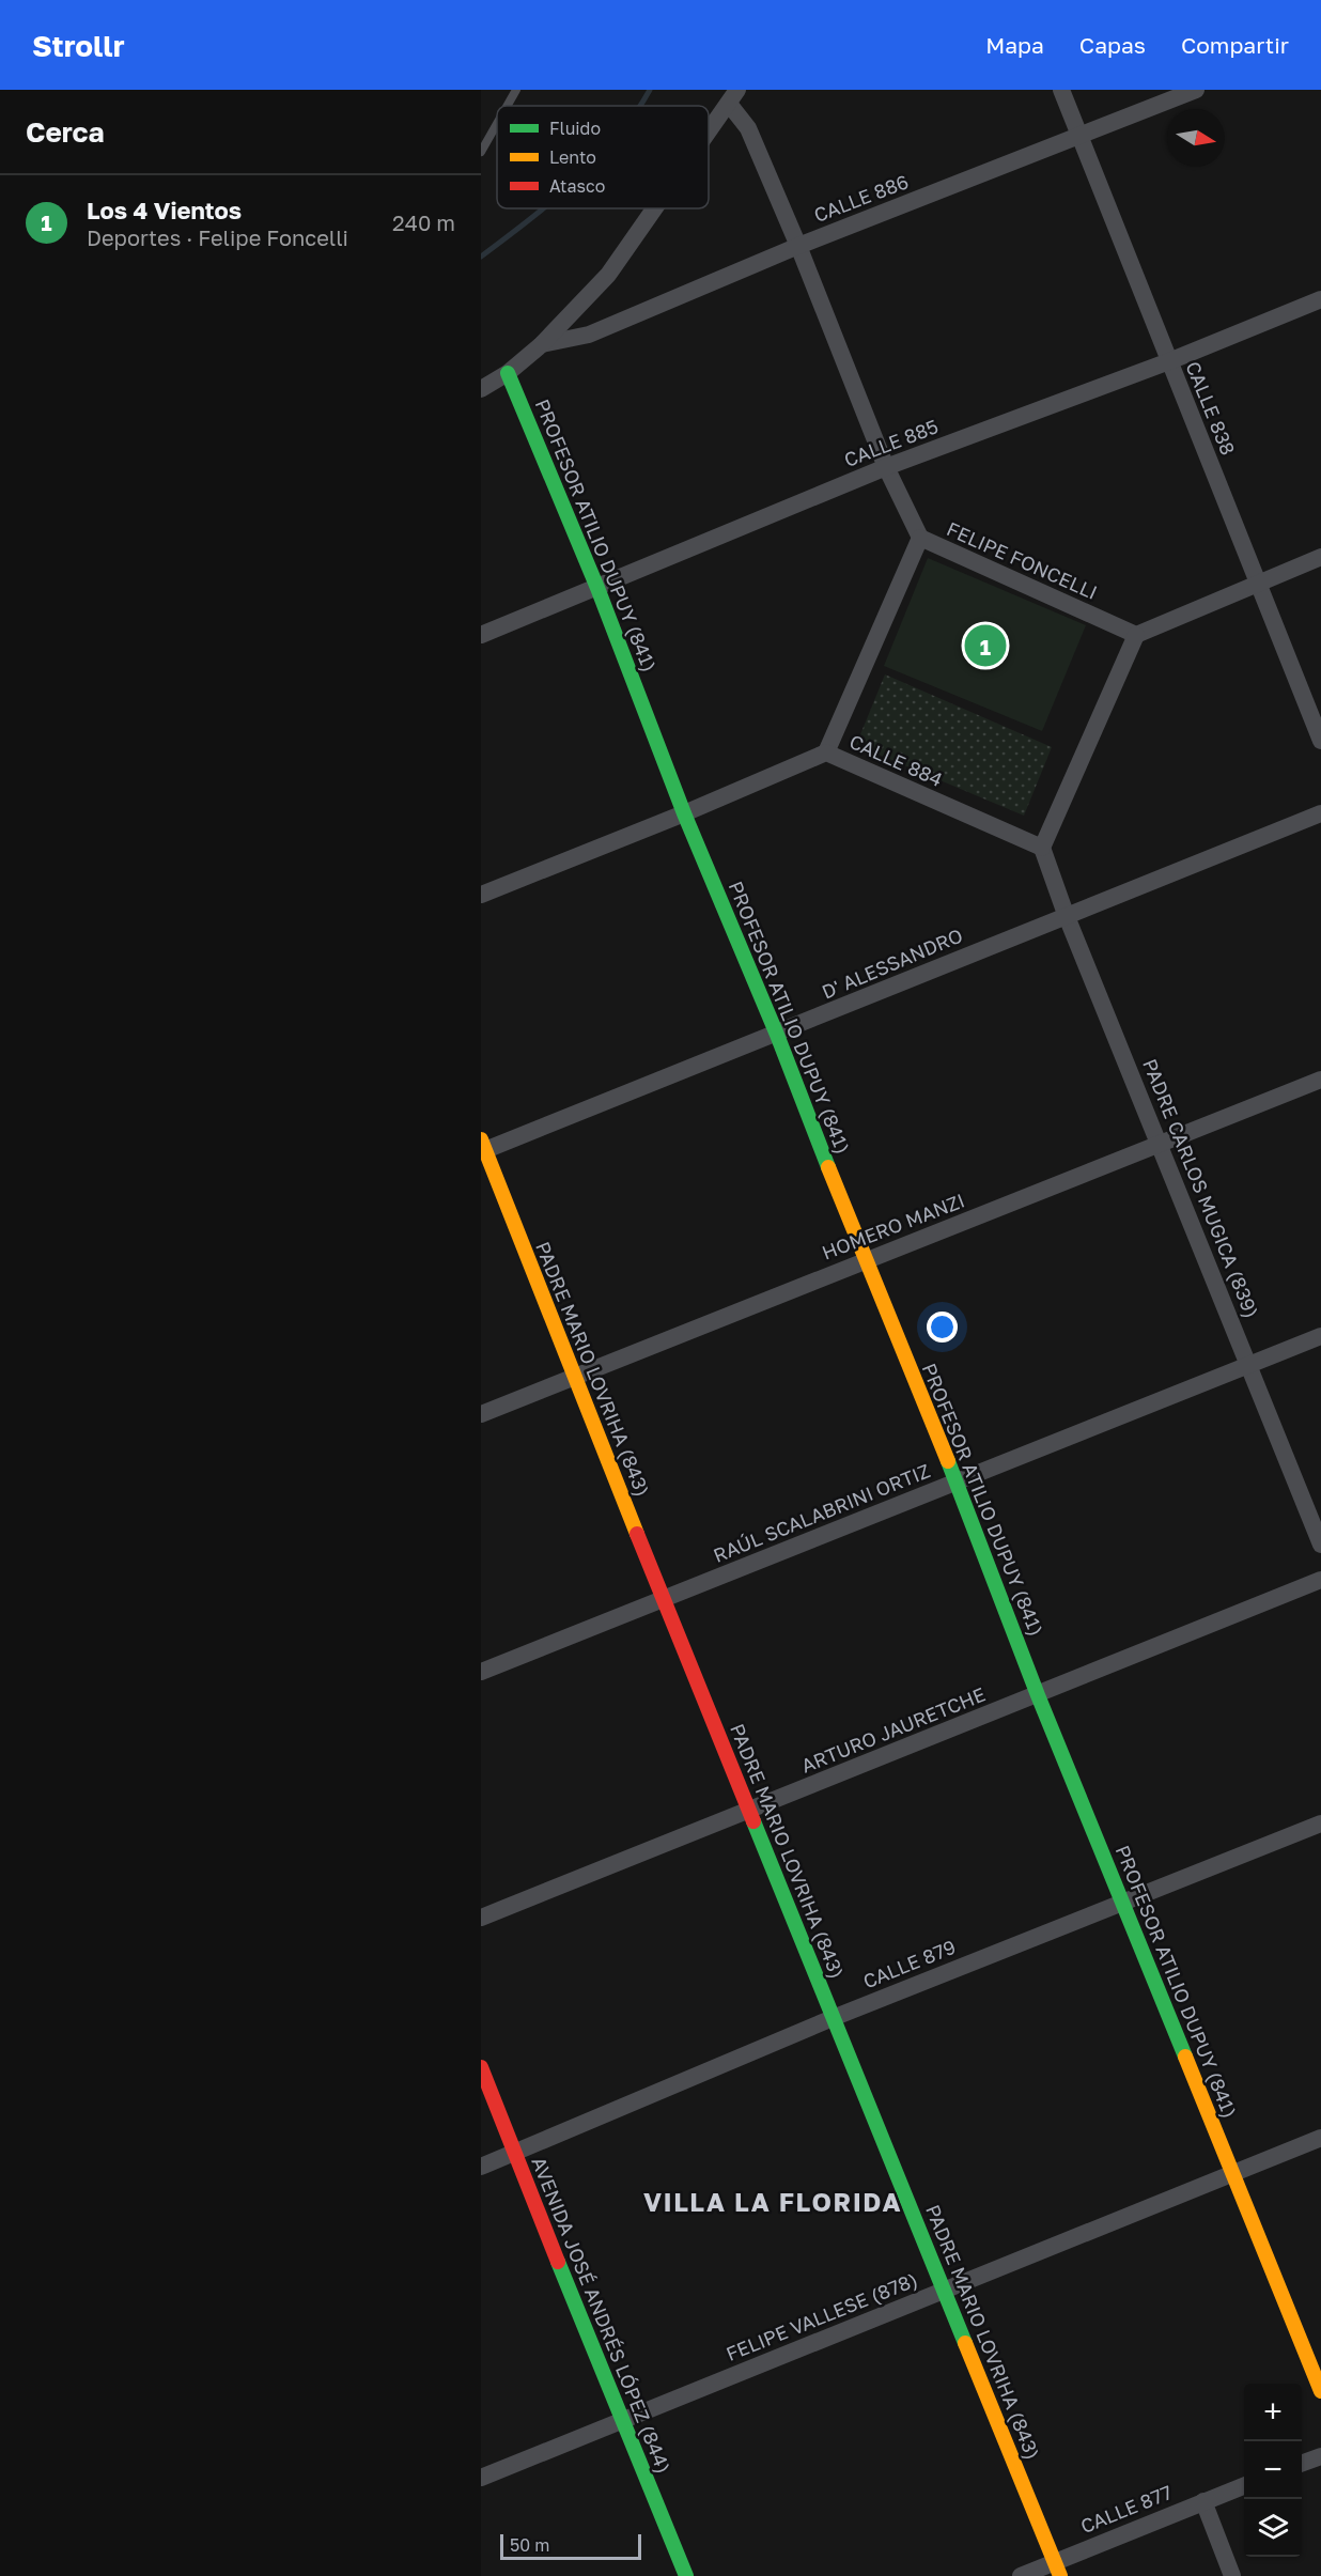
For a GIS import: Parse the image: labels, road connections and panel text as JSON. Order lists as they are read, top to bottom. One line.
{"streets":{"street":["CALLE 886","CALLE 838","CALLE 885","PROFESOR ATILIO DUPUY (841)","FELIPE FONCELLI","CALLE 884","D' ALESSANDRO","PADRE CARLOS MUGICA (839)","HOMERO MANZI","PADRE MARIO LOVRIHA (843)","RAÚL SCALABRINI ORTIZ","ARTURO JAURETCHE","CALLE 879","AVENIDA JOSÉ ANDRÉS LÓPEZ (844)","FELIPE VALLESE (878)","CALLE 877"]},"crossings":[["CALLE 886","CALLE 838"],["CALLE 838","CALLE 885"],["CALLE 885","PROFESOR ATILIO DUPUY (841)"],["PROFESOR ATILIO DUPUY (841)","CALLE 884"],["PROFESOR ATILIO DUPUY (841)","D' ALESSANDRO"],["PROFESOR ATILIO DUPUY (841)","HOMERO MANZI"],["PROFESOR ATILIO DUPUY (841)","RAÚL SCALABRINI ORTIZ"],["PROFESOR ATILIO DUPUY (841)","ARTURO JAURETCHE"],["PROFESOR ATILIO DUPUY (841)","CALLE 879"],["PROFESOR ATILIO DUPUY (841)","FELIPE VALLESE (878)"],["FELIPE FONCELLI","CALLE 884"],["CALLE 884","PADRE CARLOS MUGICA (839)"],["D' ALESSANDRO","PADRE CARLOS MUGICA (839)"],["D' ALESSANDRO","PADRE MARIO LOVRIHA (843)"],["PADRE CARLOS MUGICA (839)","HOMERO MANZI"],["PADRE CARLOS MUGICA (839)","RAÚL SCALABRINI ORTIZ"],["HOMERO MANZI","PADRE MARIO LOVRIHA (843)"],["PADRE MARIO LOVRIHA (843)","RAÚL SCALABRINI ORTIZ"],["PADRE MARIO LOVRIHA (843)","ARTURO JAURETCHE"],["PADRE MARIO LOVRIHA (843)","CALLE 879"],["PADRE MARIO LOVRIHA (843)","FELIPE VALLESE (878)"],["PADRE MARIO LOVRIHA (843)","CALLE 877"],["CALLE 879","AVENIDA JOSÉ ANDRÉS LÓPEZ (844)"],["AVENIDA JOSÉ ANDRÉS LÓPEZ (844)","FELIPE VALLESE (878)"]],"districts":["VILLA LA FLORIDA"],"legend":["Fluido","Lento","Atasco"],"scale_bar":"50 m","north":"right","page":{"header":"Strollr","nav":["Mapa","Capas","Compartir"],"heading":"Cerca","list":[{"mark":"1","name":"Los 4 Vientos","note":"Deportes · Felipe Foncelli","value":"240 m"}],"pins":"1","map_buttons":["+","−"],"scale":"50 m"}}
